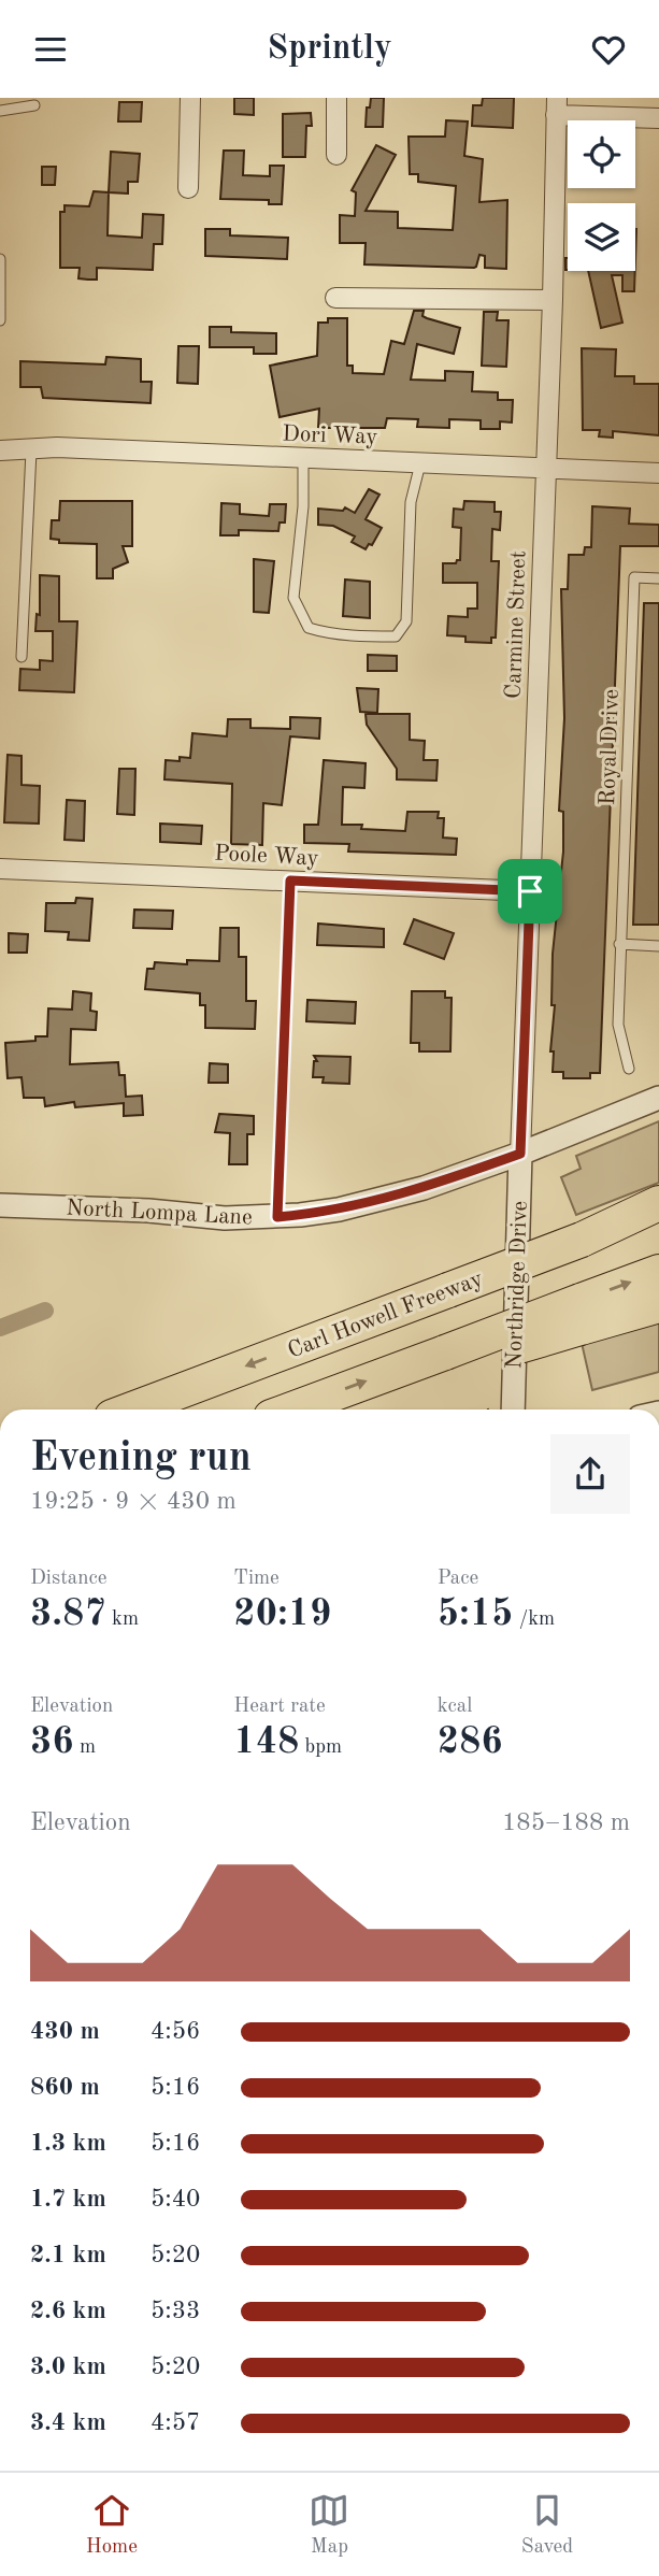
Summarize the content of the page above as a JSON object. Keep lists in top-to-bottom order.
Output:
{
  "streets": {
    "highway": ["Carl Howell Freeway"],
    "street": [
      "Dori Way",
      "Carmine Street",
      "Poole Way",
      "North Lompa Lane",
      "Northridge Drive"
    ],
    "lane": ["Royal Drive"]
  },
  "crossings": [
    ["Dori Way", "Carmine Street"],
    ["Carmine Street", "Poole Way"],
    ["Carmine Street", "North Lompa Lane"],
    ["Carmine Street", "Northridge Drive"],
    ["North Lompa Lane", "Northridge Drive"]
  ],
  "page": {
    "header": "Sprintly",
    "heading": ["Evening run", "19:25 · 9 × 430 m"],
    "stats": [
      ["Distance", "3.87 km"],
      ["Time", "20:19"],
      ["Pace", "5:15 /km"],
      ["Elevation", "36 m"],
      ["Heart rate", "148 bpm"],
      ["kcal", "286"]
    ],
    "chart": ["Elevation", "185–188 m"],
    "list": [
      {
        "name": "430 m",
        "note": "4:56"
      },
      {
        "name": "860 m",
        "note": "5:16"
      },
      {
        "name": "1.3 km",
        "note": "5:16"
      },
      {
        "name": "1.7 km",
        "note": "5:40"
      },
      {
        "name": "2.1 km",
        "note": "5:20"
      },
      {
        "name": "2.6 km",
        "note": "5:33"
      },
      {
        "name": "3.0 km",
        "note": "5:20"
      },
      {
        "name": "3.4 km",
        "note": "4:57"
      }
    ],
    "tabs": ["Home", "Map", "Saved"]
  }
}
